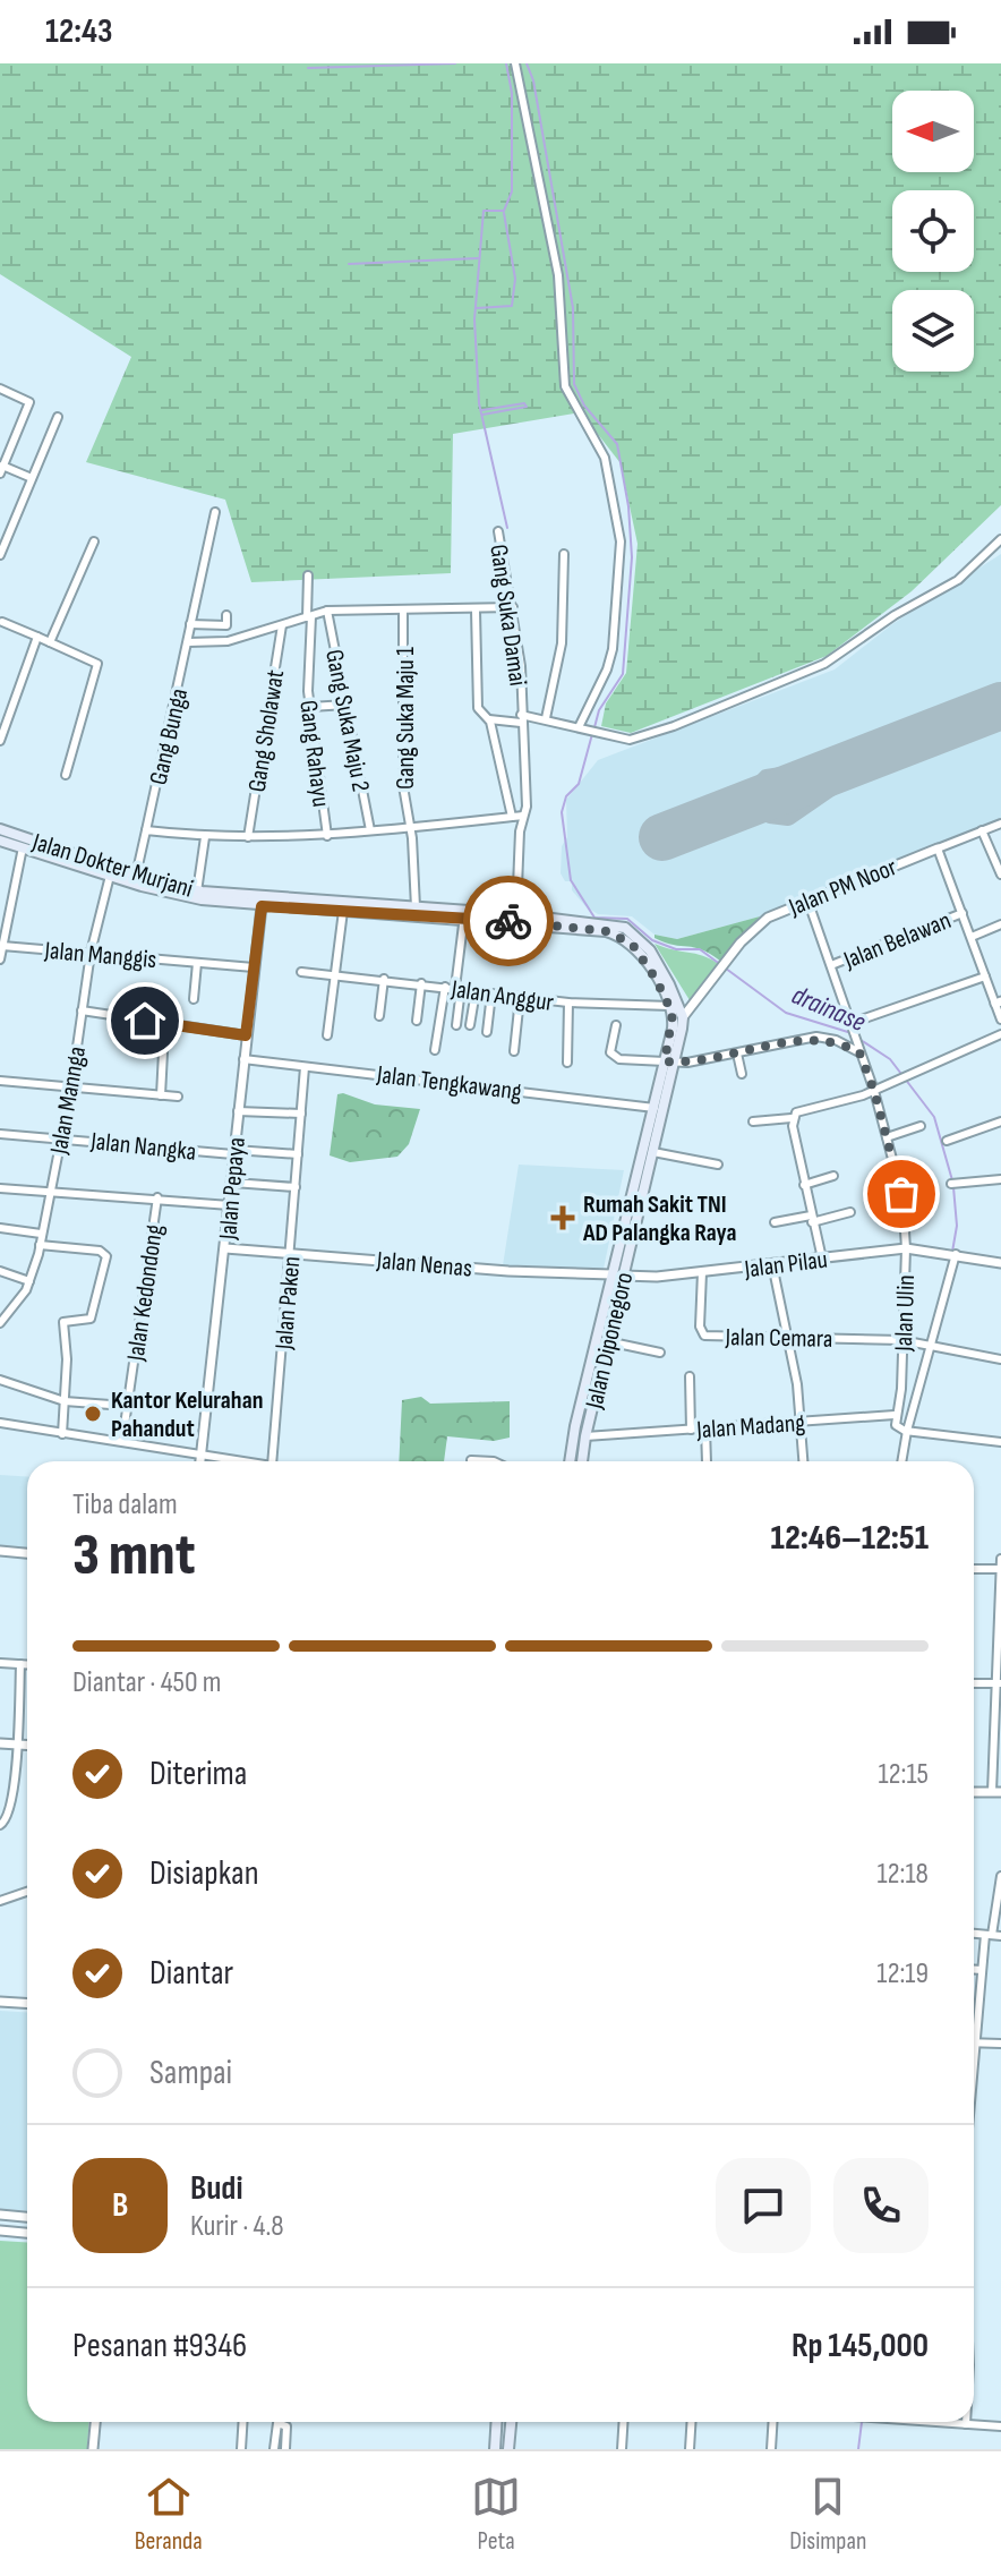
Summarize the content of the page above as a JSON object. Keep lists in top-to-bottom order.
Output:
{
  "streets": {
    "main road": ["Jalan Dokter Murjani", "Jalan Nenas", "Jalan Diponegoro"],
    "street": [
      "Gang Suka Damai",
      "Gang Suka Maju 1",
      "Gang Suka Maju 2",
      "Gang Sholawat",
      "Gang Bunga",
      "Gang Rahayu",
      "Jalan PM Noor",
      "Jalan Belawan",
      "Jalan Manggis",
      "Jalan Anggur",
      "Jalan Tengkawang",
      "Jalan Mannga",
      "Jalan Nangka",
      "Jalan Pepaya",
      "Jalan Pilau",
      "Jalan Kedondong",
      "Jalan Paken",
      "Jalan Ulin",
      "Jalan Cemara",
      "Jalan Madang"
    ]
  },
  "crossings": [
    ["Gang Suka Damai", "Jalan Dokter Murjani"],
    ["Gang Suka Maju 1", "Jalan Dokter Murjani"],
    ["Gang Bunga", "Jalan Dokter Murjani"],
    ["Jalan Dokter Murjani", "Jalan Anggur"],
    ["Jalan Dokter Murjani", "Jalan Mannga"],
    ["Jalan Dokter Murjani", "Jalan Pepaya"],
    ["Jalan Dokter Murjani", "Jalan Diponegoro"],
    ["Jalan PM Noor", "Jalan Ulin"],
    ["Jalan PM Noor", "Jalan Diponegoro"],
    ["Jalan Belawan", "Jalan Ulin"],
    ["Jalan Manggis", "Jalan Mannga"],
    ["Jalan Manggis", "Jalan Pepaya"],
    ["Jalan Anggur", "Jalan Diponegoro"],
    ["Jalan Tengkawang", "Jalan Pepaya"],
    ["Jalan Tengkawang", "Jalan Paken"],
    ["Jalan Tengkawang", "Jalan Diponegoro"],
    ["Jalan Mannga", "Jalan Nangka"],
    ["Jalan Nangka", "Jalan Pepaya"],
    ["Jalan Nangka", "Jalan Paken"],
    ["Jalan Pepaya", "Jalan Nenas"],
    ["Jalan Pepaya", "Jalan Paken"],
    ["Jalan Nenas", "Jalan Pilau"],
    ["Jalan Nenas", "Jalan Paken"],
    ["Jalan Nenas", "Jalan Diponegoro"],
    ["Jalan Pilau", "Jalan Ulin"],
    ["Jalan Pilau", "Jalan Cemara"],
    ["Jalan Pilau", "Jalan Diponegoro"],
    ["Jalan Kedondong", "Jalan Paken"],
    ["Jalan Ulin", "Jalan Cemara"],
    ["Jalan Ulin", "Jalan Madang"],
    ["Jalan Diponegoro", "Jalan Madang"]
  ],
  "water": ["drainase"],
  "places": {
    "health": ["Rumah Sakit TNI AD Palangka Raya"],
    "other": ["Kantor Kelurahan Pahandut"]
  },
  "north": "left",
  "page": {
    "status": "12:43",
    "heading": ["3 mnt", "Tiba dalam", "12:46–12:51"],
    "panel": [
      "Budi",
      "Kurir · 4.8",
      "Pesanan #9346",
      "Rp 145,000"
    ],
    "bar": "Diantar · 450 m",
    "list": [
      ["Diterima", "12:15"],
      ["Disiapkan", "12:18"],
      ["Diantar", "12:19"],
      "Sampai"
    ],
    "round": "B",
    "tabs": ["Beranda", "Peta", "Disimpan"]
  }
}
